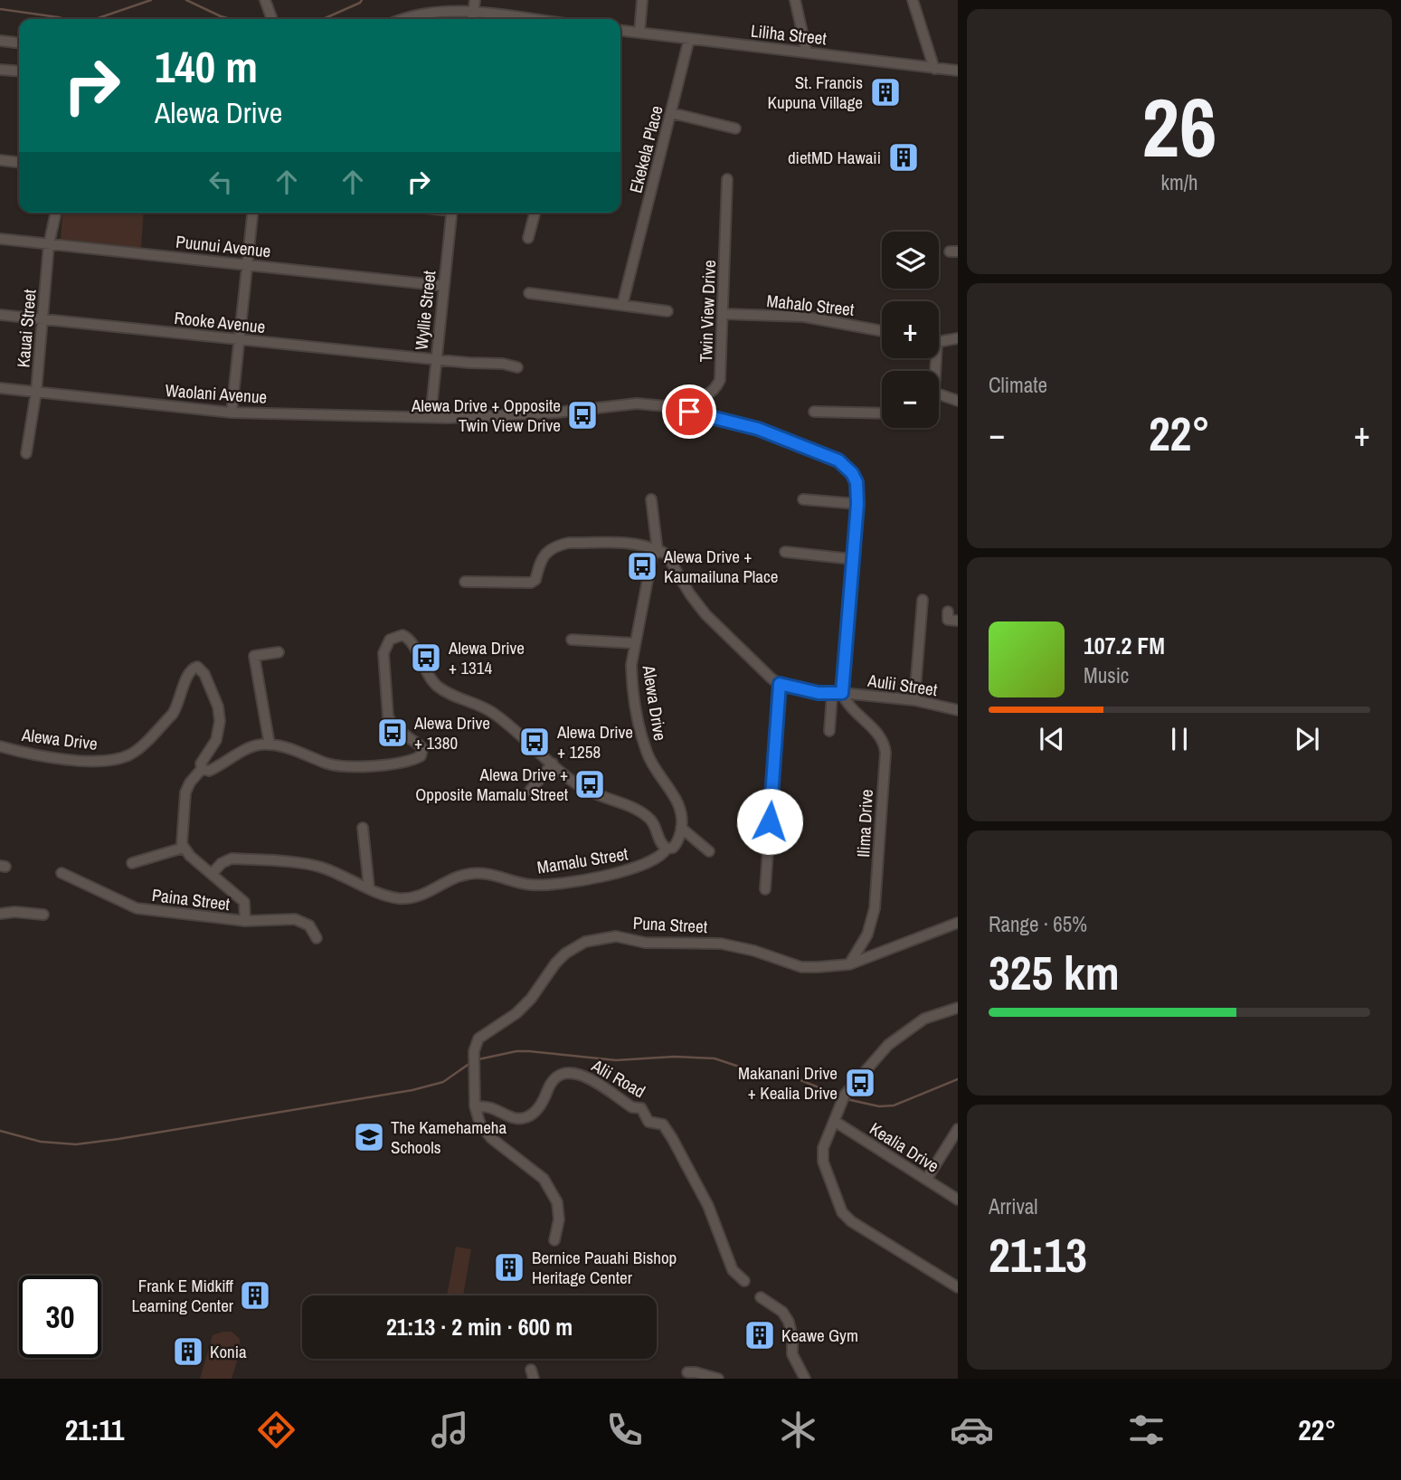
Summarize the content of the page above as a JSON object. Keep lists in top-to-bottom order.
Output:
{
  "streets": {
    "street": [
      "Liliha Street",
      "Ekekela Place",
      "Puunui Avenue",
      "Mahalo Street",
      "Wyllie Street",
      "Twin View Drive",
      "Rooke Avenue",
      "Kauai Street",
      "Waolani Avenue",
      "Aulii Street",
      "Alewa Drive",
      "Ilima Drive",
      "Mamalu Street",
      "Paina Street",
      "Puna Street",
      "Alii Road",
      "Kealia Drive"
    ]
  },
  "crossings": [
    ["Liliha Street", "Ekekela Place"],
    ["Puunui Avenue", "Wyllie Street"],
    ["Puunui Avenue", "Kauai Street"],
    ["Mahalo Street", "Twin View Drive"],
    ["Wyllie Street", "Rooke Avenue"],
    ["Wyllie Street", "Waolani Avenue"],
    ["Rooke Avenue", "Kauai Street"],
    ["Kauai Street", "Waolani Avenue"],
    ["Aulii Street", "Ilima Drive"],
    ["Ilima Drive", "Puna Street"],
    ["Puna Street", "Alii Road"]
  ],
  "places": {
    "building": [
      "St. Francis Kupuna Village",
      "dietMD Hawaii",
      "Bernice Pauahi Bishop Heritage Center",
      "Frank E Midkiff Learning Center",
      "Keawe Gym",
      "Konia"
    ],
    "bus stop": [
      "Alewa Drive + Opposite Twin View Drive",
      "Alewa Drive + Kaumailuna Place",
      "Alewa Drive + 1314",
      "Alewa Drive + 1380",
      "Alewa Drive + 1258",
      "Alewa Drive + Opposite Mamalu Street",
      "Makanani Drive + Kealia Drive"
    ],
    "school or university": ["The Kamehameha Schools"]
  },
  "page": {
    "tile": [
      ["26", "km/h"],
      "Climate",
      ["Range · 65%", "325 km"],
      ["Arrival", "21:13"]
    ],
    "turn": ["140 m", "Alewa Drive"],
    "map_buttons": ["+", "−"],
    "heat": ["−", "22°", "+"],
    "song": ["107.2 FM", "Music"],
    "limit": "30",
    "trip": "21:13 · 2 min · 600 m",
    "tabs": ["21:11", "22°"]
  }
}
